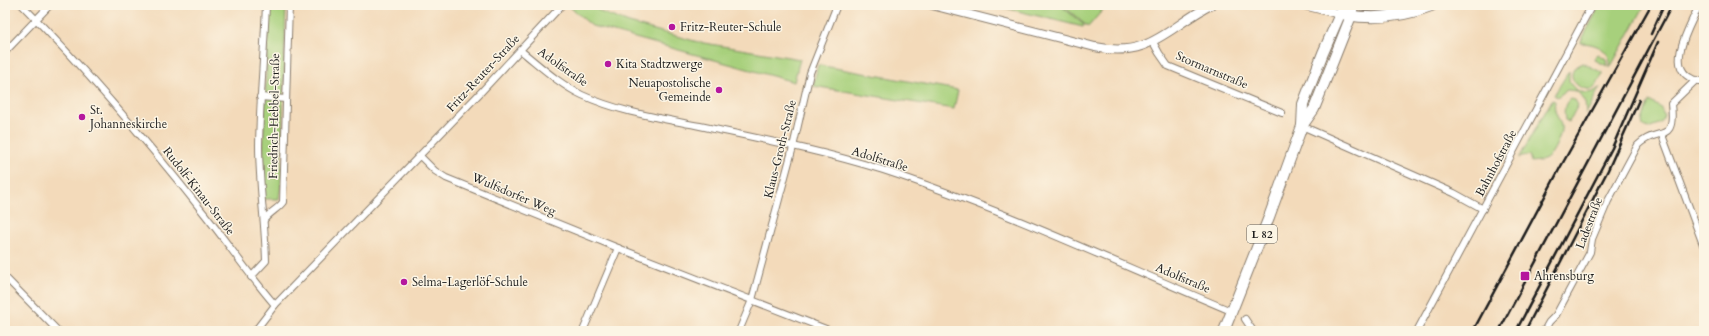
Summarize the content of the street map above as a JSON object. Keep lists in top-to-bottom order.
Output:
{
  "streets": {
    "main road": ["L 82"],
    "street": [
      "Adolfstraße",
      "Stormarnstraße",
      "Fritz-Reuter-Straße",
      "Friedrich-Hebbel-Straße",
      "Klaus-Groth-Straße",
      "Bahnhofstraße",
      "Rudolf-Kinau-Straße",
      "Wulfsdorfer Weg",
      "Ladestraße"
    ]
  },
  "crossings": [
    ["Adolfstraße", "Fritz-Reuter-Straße"],
    ["Adolfstraße", "Klaus-Groth-Straße"],
    ["Adolfstraße", "L 82"],
    ["Fritz-Reuter-Straße", "Wulfsdorfer Weg"],
    ["Friedrich-Hebbel-Straße", "Rudolf-Kinau-Straße"],
    ["Klaus-Groth-Straße", "Wulfsdorfer Weg"]
  ],
  "places": {
    "other": [
      "Fritz-Reuter-Schule",
      "Kita Stadtzwerge",
      "Neuapostolische Gemeinde",
      "St. Johanneskirche",
      "Selma-Lagerlöf-Schule"
    ],
    "transit": ["Ahrensburg"]
  }
}
